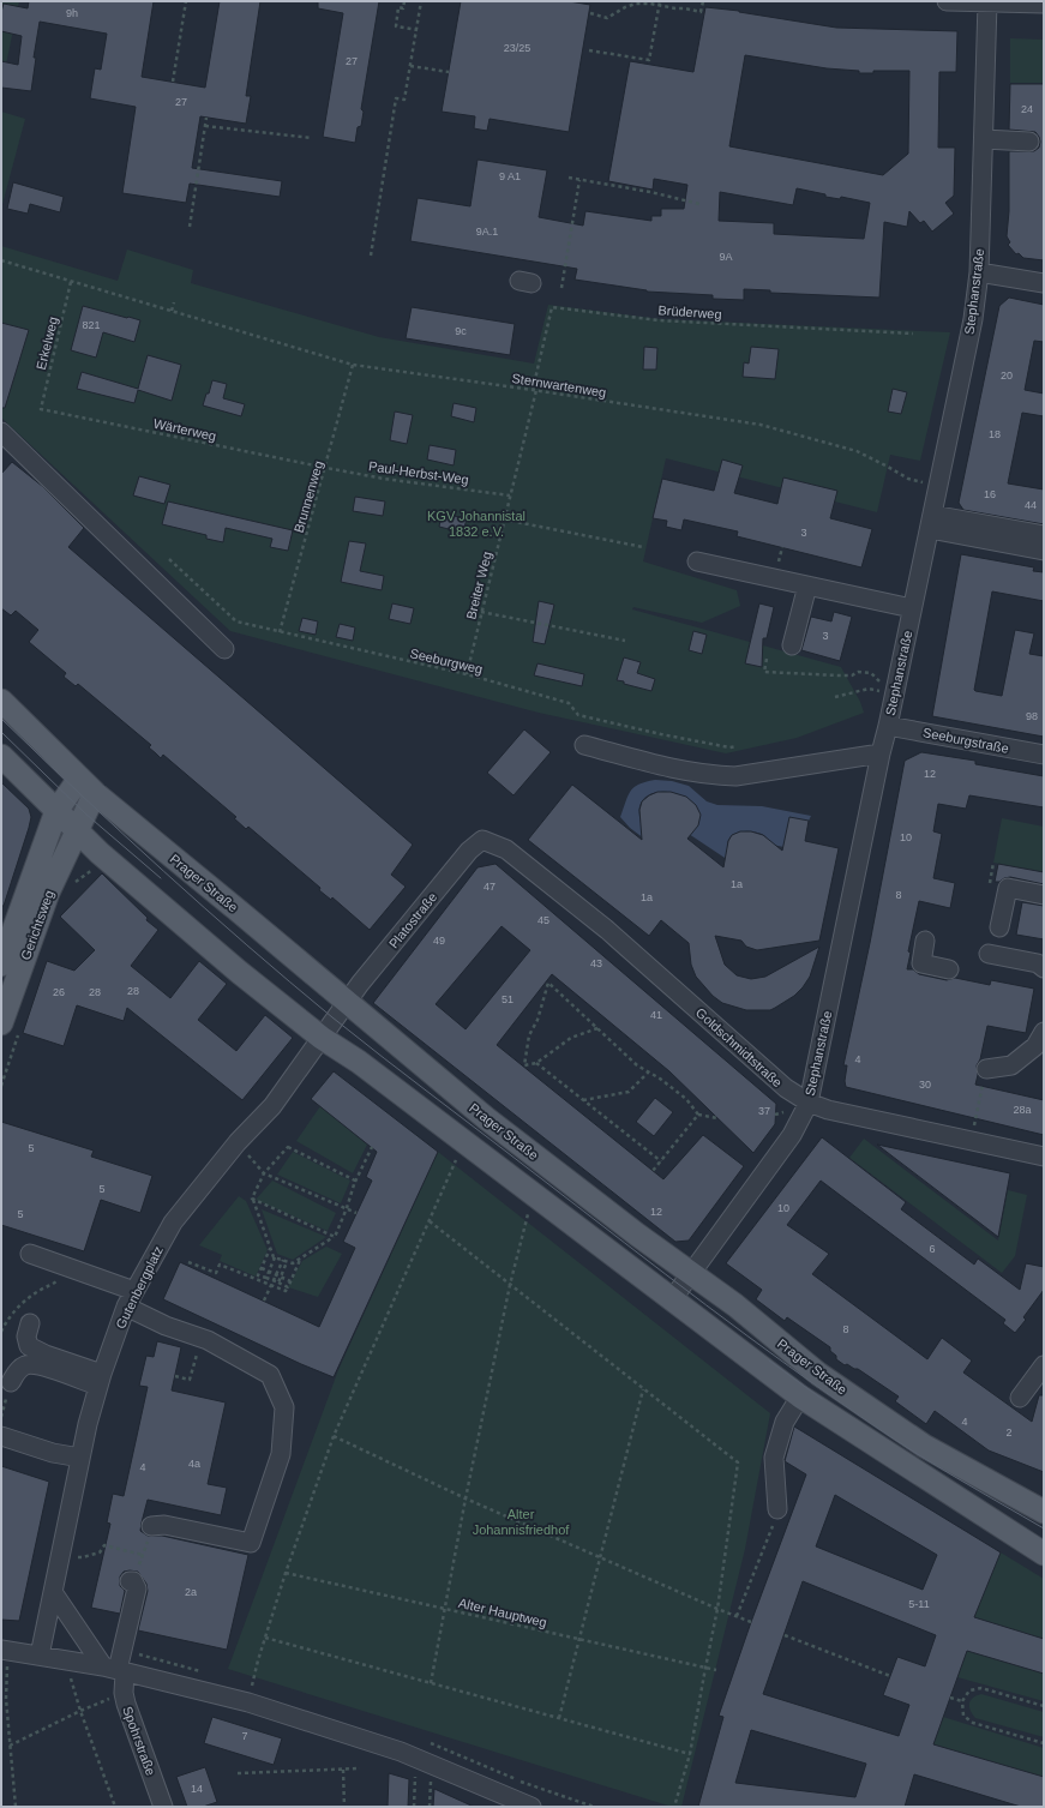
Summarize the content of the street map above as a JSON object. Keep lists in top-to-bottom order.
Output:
{
  "streets": {
    "main road": ["Prager Straße", "Gerichtsweg"],
    "street": [
      "Stephanstraße",
      "Seeburgstraße",
      "Platostraße",
      "Goldschmidtstraße",
      "Gutenbergplatz",
      "Spohrstraße"
    ],
    "path": [
      "Brüderweg",
      "Erkelweg",
      "Sternwartenweg",
      "Wärterweg",
      "Paul-Herbst-Weg",
      "Brunnenweg",
      "Breiter Weg",
      "Seeburgweg",
      "Alter Hauptweg"
    ]
  },
  "crossings": [
    ["Stephanstraße", "Sternwartenweg"],
    ["Stephanstraße", "Seeburgstraße"],
    ["Stephanstraße", "Prager Straße"],
    ["Stephanstraße", "Goldschmidtstraße"],
    ["Brüderweg", "Sternwartenweg"],
    ["Brüderweg", "Breiter Weg"],
    ["Erkelweg", "Sternwartenweg"],
    ["Erkelweg", "Wärterweg"],
    ["Sternwartenweg", "Brunnenweg"],
    ["Sternwartenweg", "Breiter Weg"],
    ["Wärterweg", "Paul-Herbst-Weg"],
    ["Wärterweg", "Brunnenweg"],
    ["Paul-Herbst-Weg", "Brunnenweg"],
    ["Paul-Herbst-Weg", "Breiter Weg"],
    ["Brunnenweg", "Seeburgweg"],
    ["Breiter Weg", "Seeburgweg"],
    ["Prager Straße", "Platostraße"],
    ["Prager Straße", "Gerichtsweg"],
    ["Prager Straße", "Gutenbergplatz"],
    ["Platostraße", "Goldschmidtstraße"],
    ["Platostraße", "Gutenbergplatz"]
  ],
  "parks": ["KGV Johannistal 1832 e.V.", "Alter Johannisfriedhof"],
  "house_numbers": [
    "9h",
    "23/25",
    "27",
    "27",
    "24",
    "9 A1",
    "9A.1",
    "9A",
    "821",
    "9c",
    "20",
    "18",
    "16",
    "44",
    "3",
    "3",
    "98",
    "12",
    "10",
    "1a",
    "47",
    "8",
    "1a",
    "45",
    "49",
    "43",
    "28",
    "26",
    "28",
    "51",
    "41",
    "4",
    "30",
    "28a",
    "37",
    "5",
    "5",
    "10",
    "12",
    "5",
    "6",
    "8",
    "4",
    "2",
    "4a",
    "4",
    "2a",
    "5-11",
    "7",
    "14"
  ]
}
